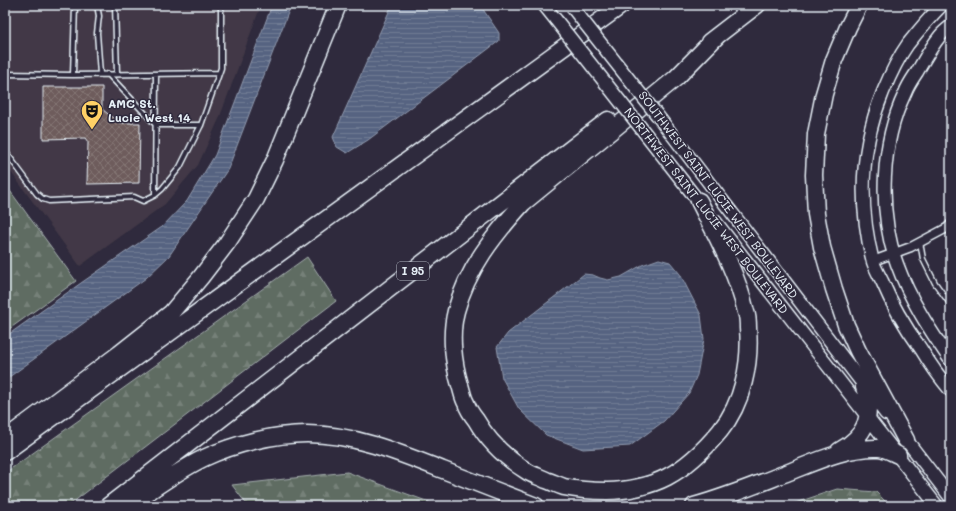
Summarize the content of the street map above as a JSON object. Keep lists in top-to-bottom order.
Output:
{
  "streets": {
    "highway": ["I 95"],
    "street": ["SOUTHWEST SAINT LUCIE WEST BOULEVARD", "NORTHWEST SAINT LUCIE WEST BOULEVARD"]
  },
  "places": {
    "theatre": ["AMC St. Lucie West 14"]
  }
}
